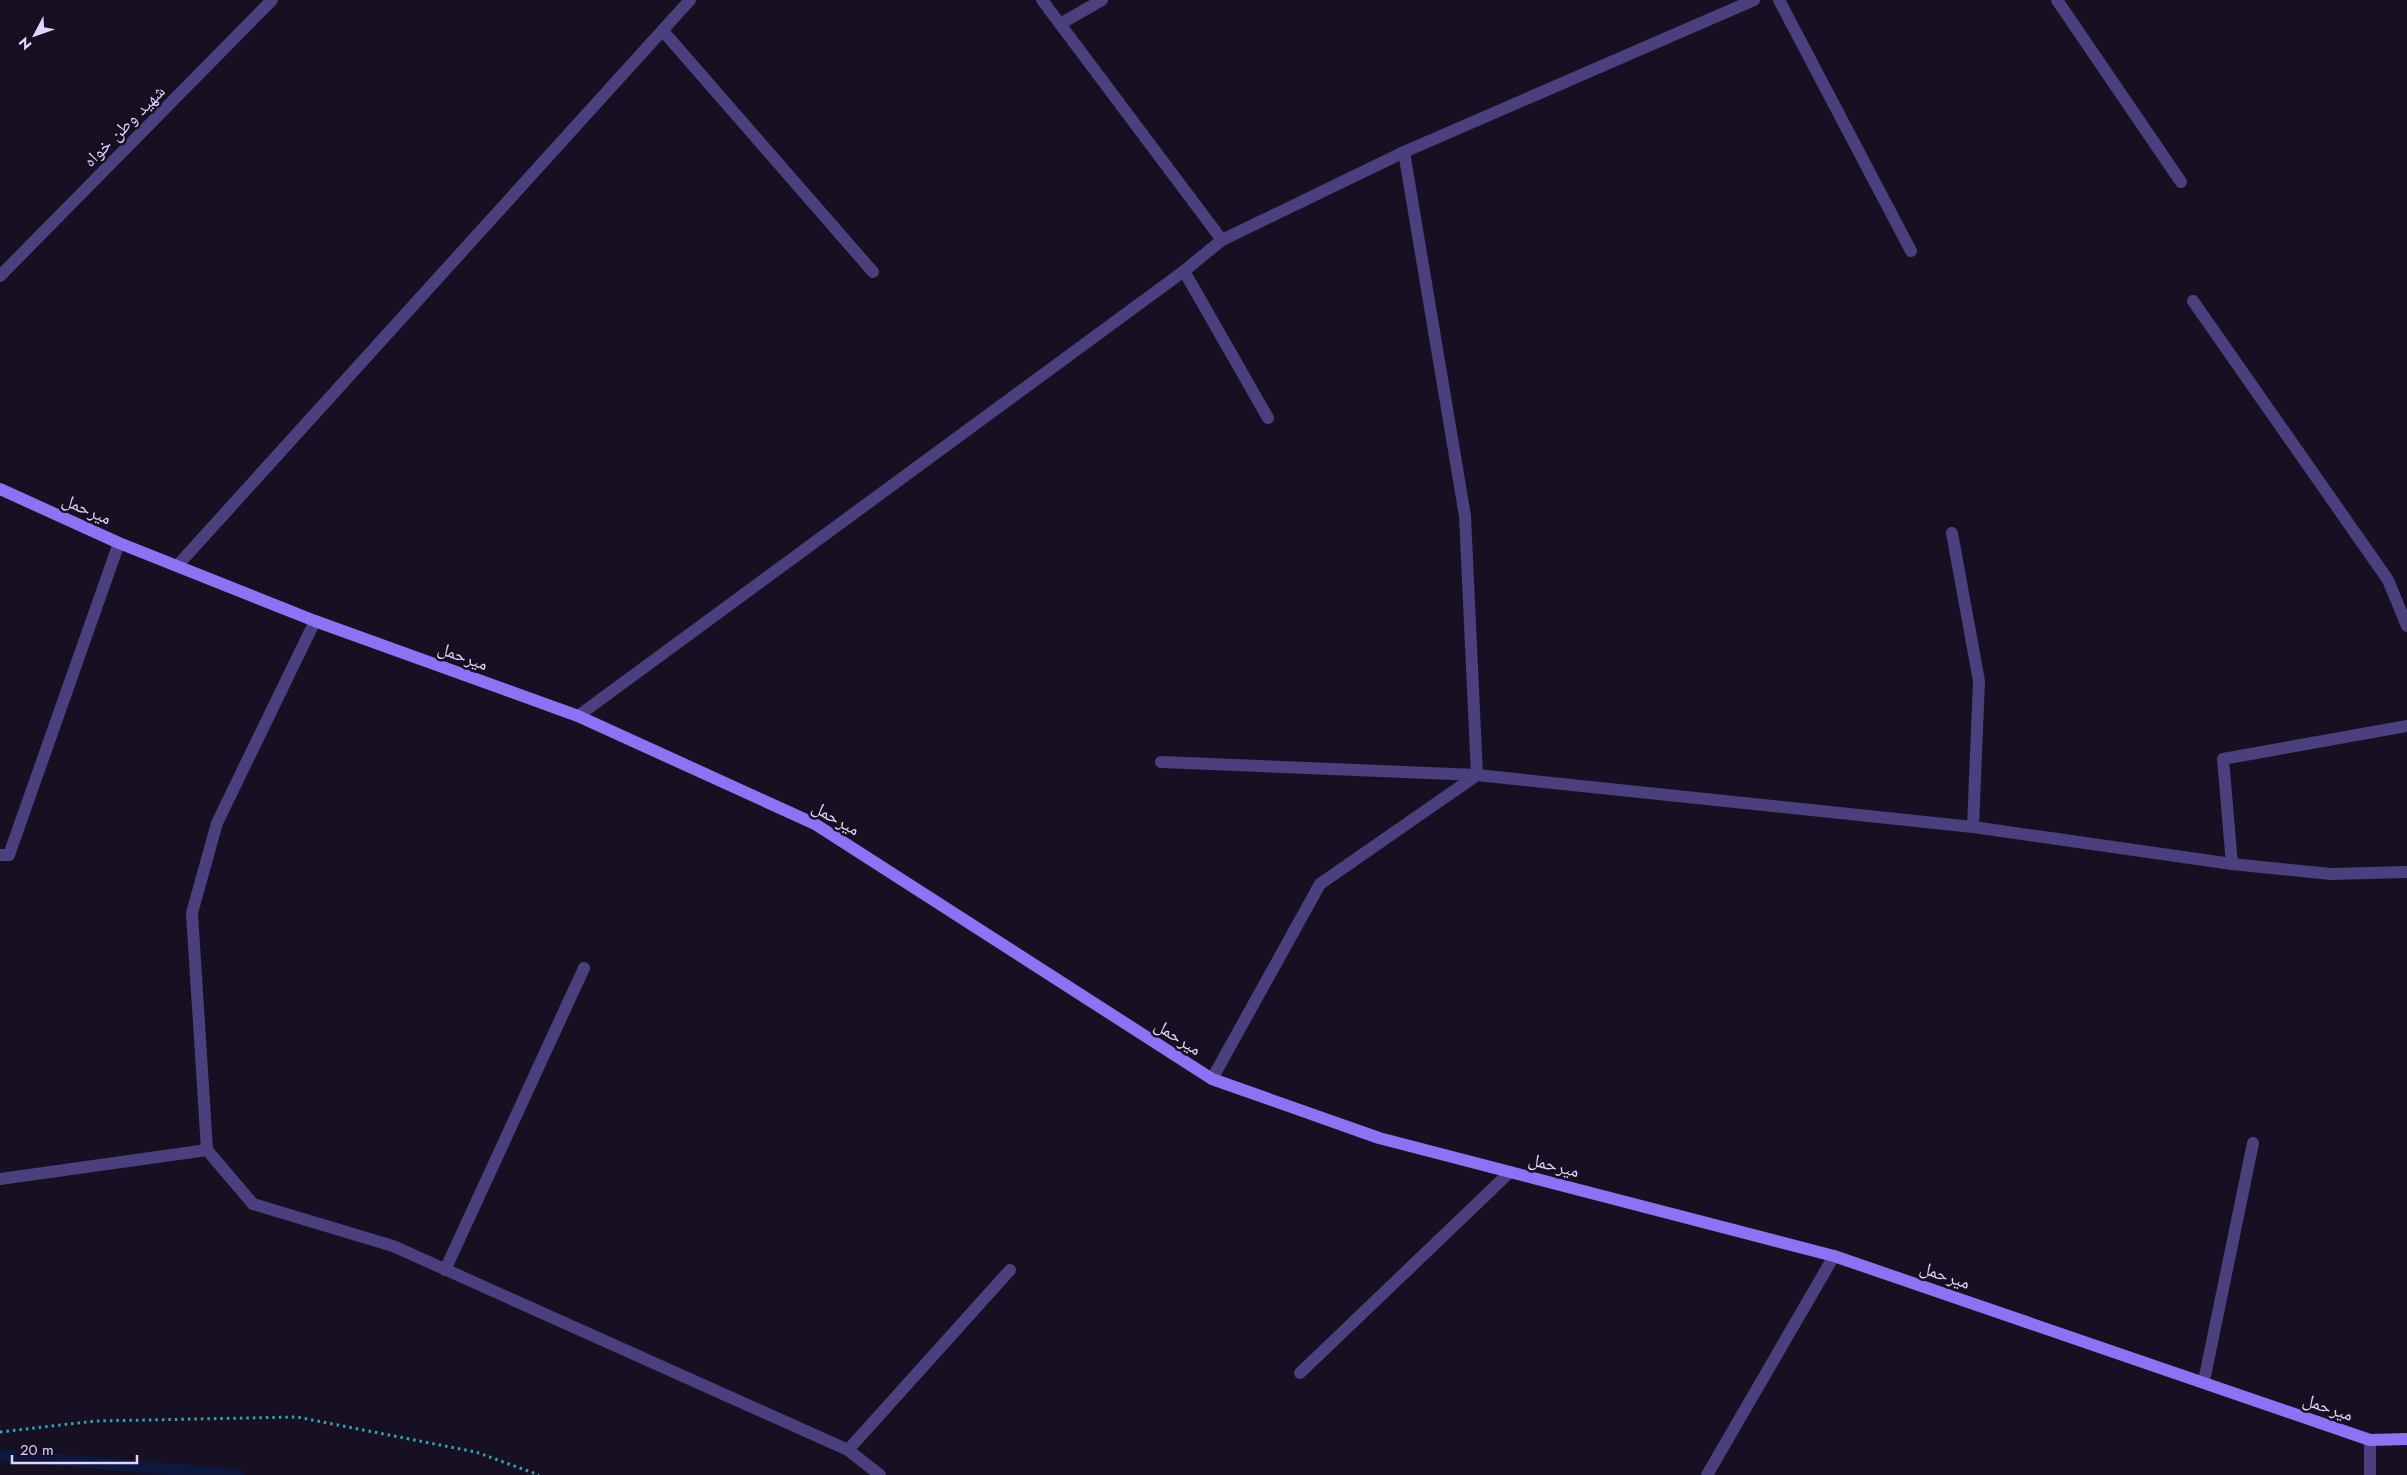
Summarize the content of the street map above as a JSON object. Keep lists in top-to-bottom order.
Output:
{
  "streets": {
    "street": ["شهید وطن خواه", "میرحمل"]
  },
  "scale_bar": "20 m",
  "north": "bottom left"
}
